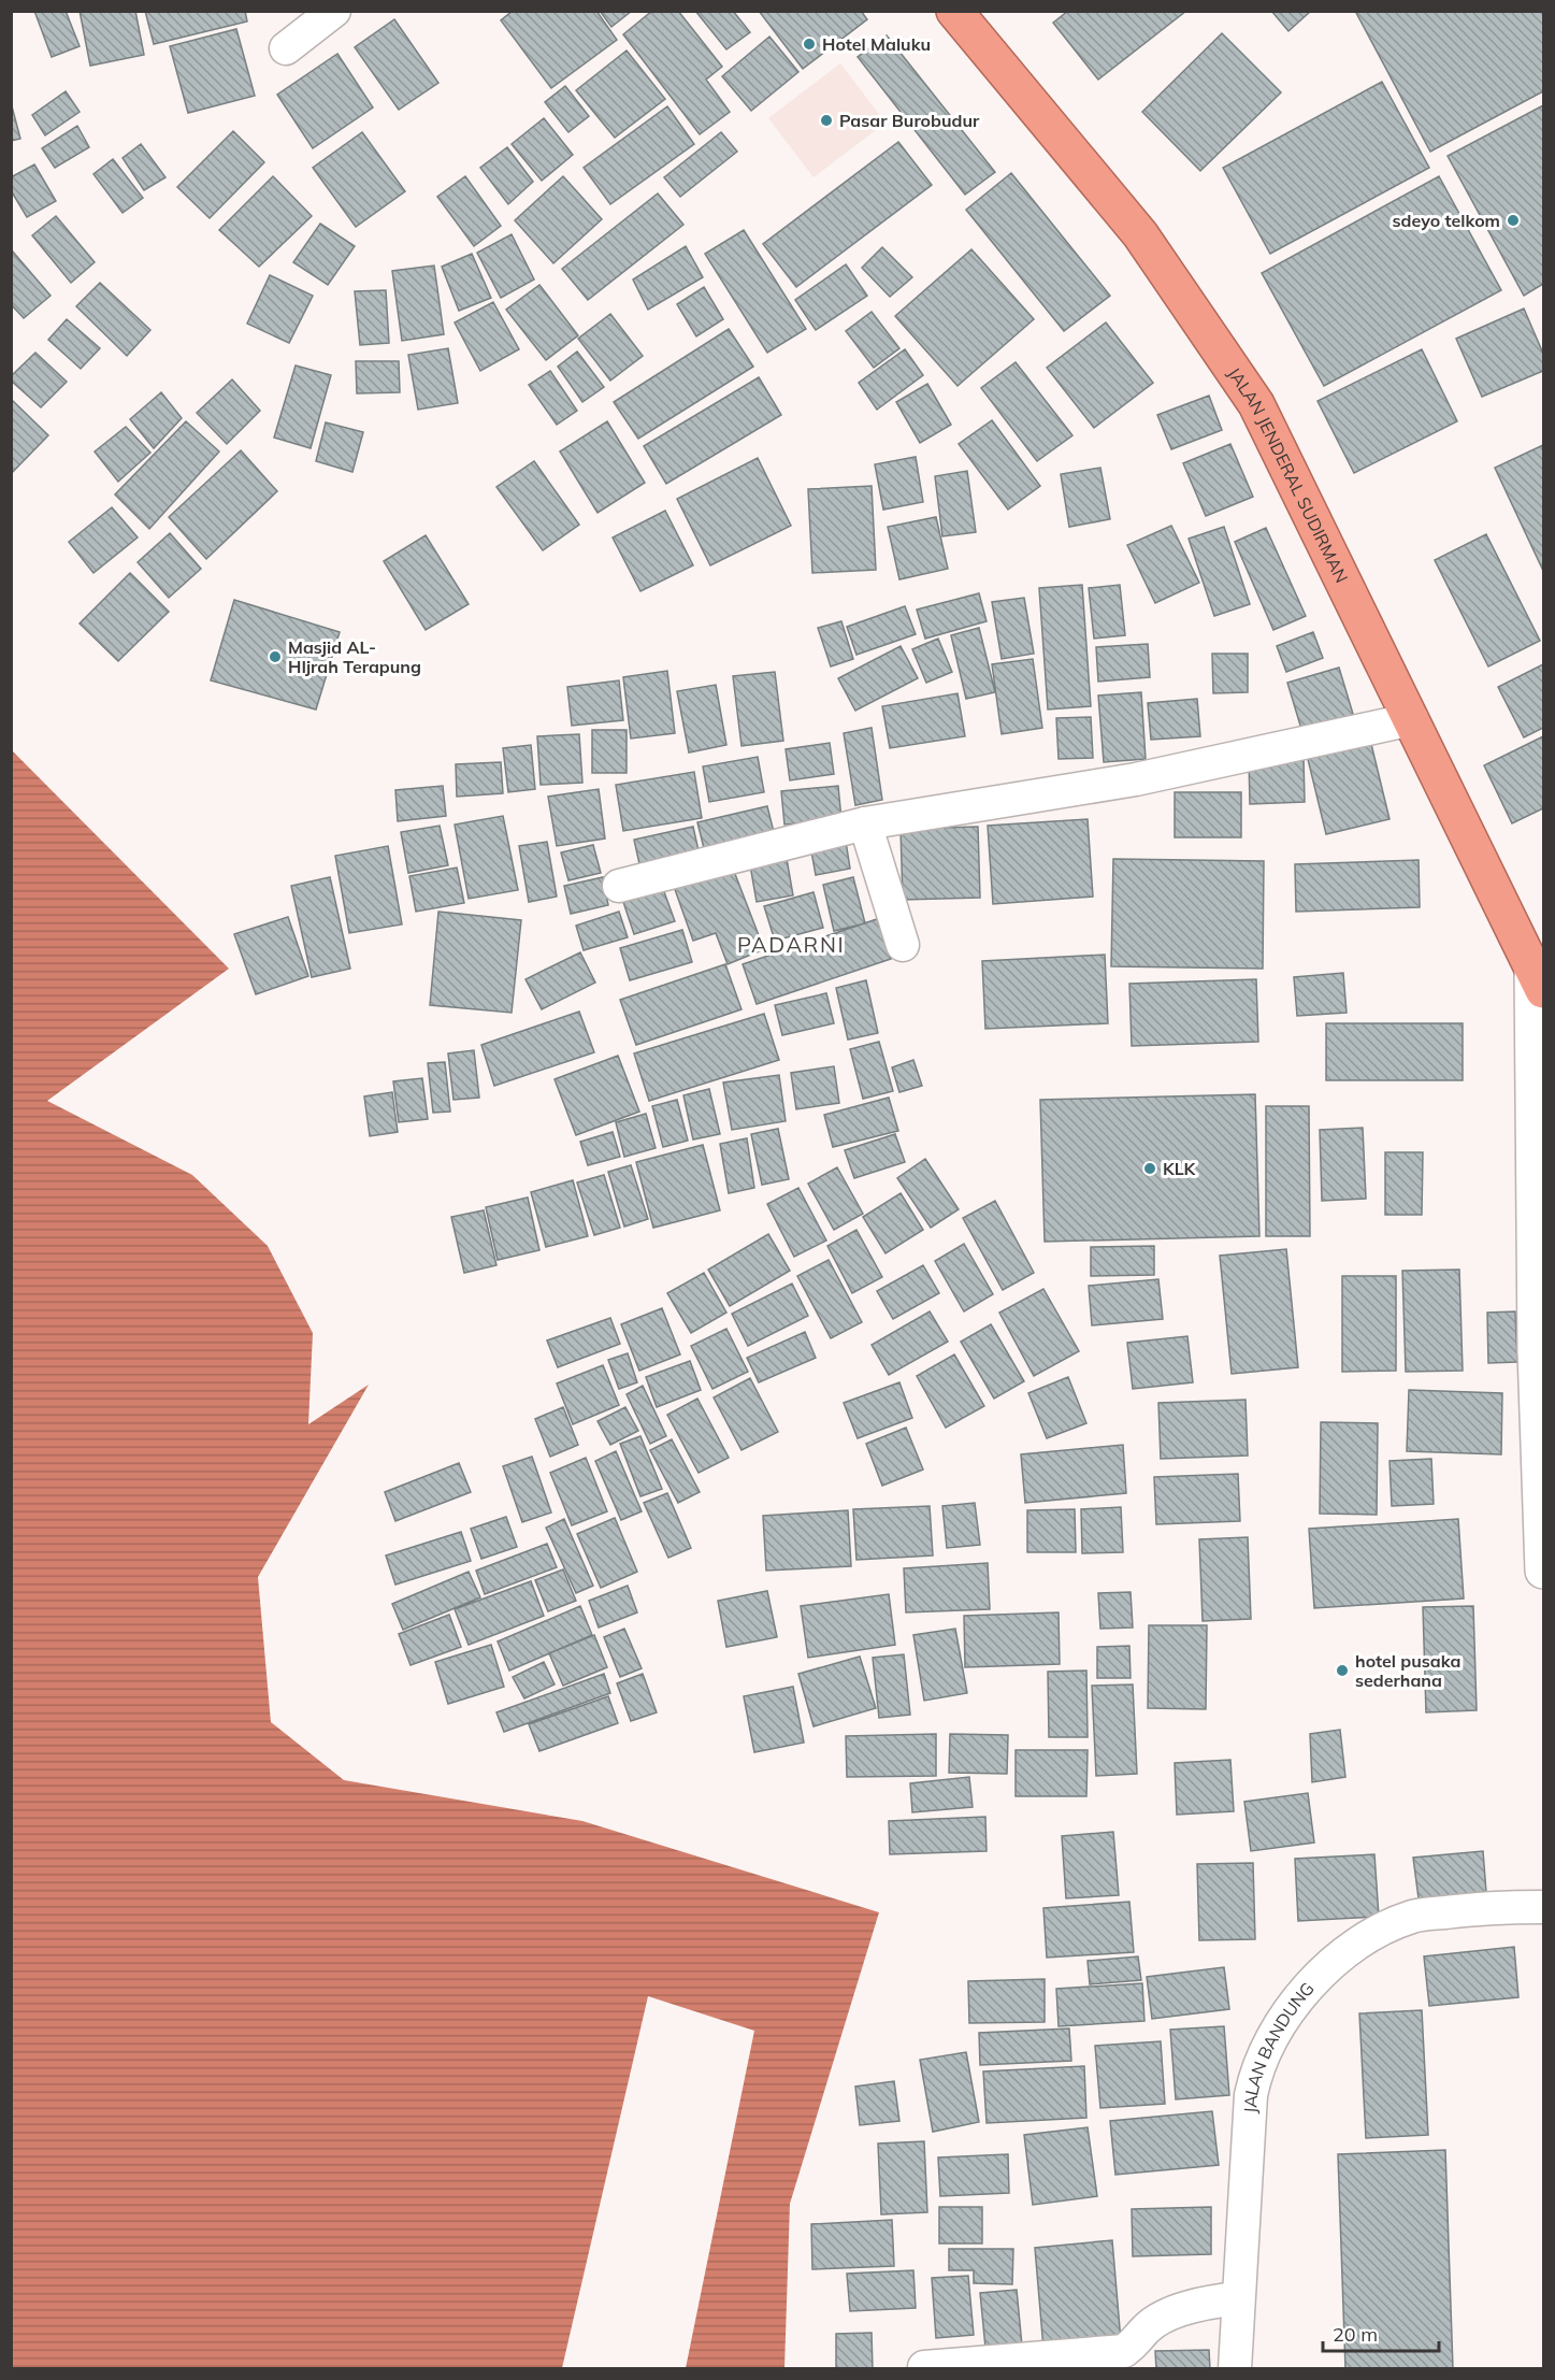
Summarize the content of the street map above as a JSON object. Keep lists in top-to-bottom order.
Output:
{
  "streets": {
    "highway": ["JALAN JENDERAL SUDIRMAN"],
    "street": ["JALAN BANDUNG"]
  },
  "districts": ["PADARNI"],
  "places": [
    "Hotel Maluku",
    "Pasar Burobudur",
    "sdeyo telkom",
    "Masjid AL- HIjrah Terapung",
    "KLK",
    "hotel pusaka sederhana"
  ],
  "scale_bar": "20 m"
}
